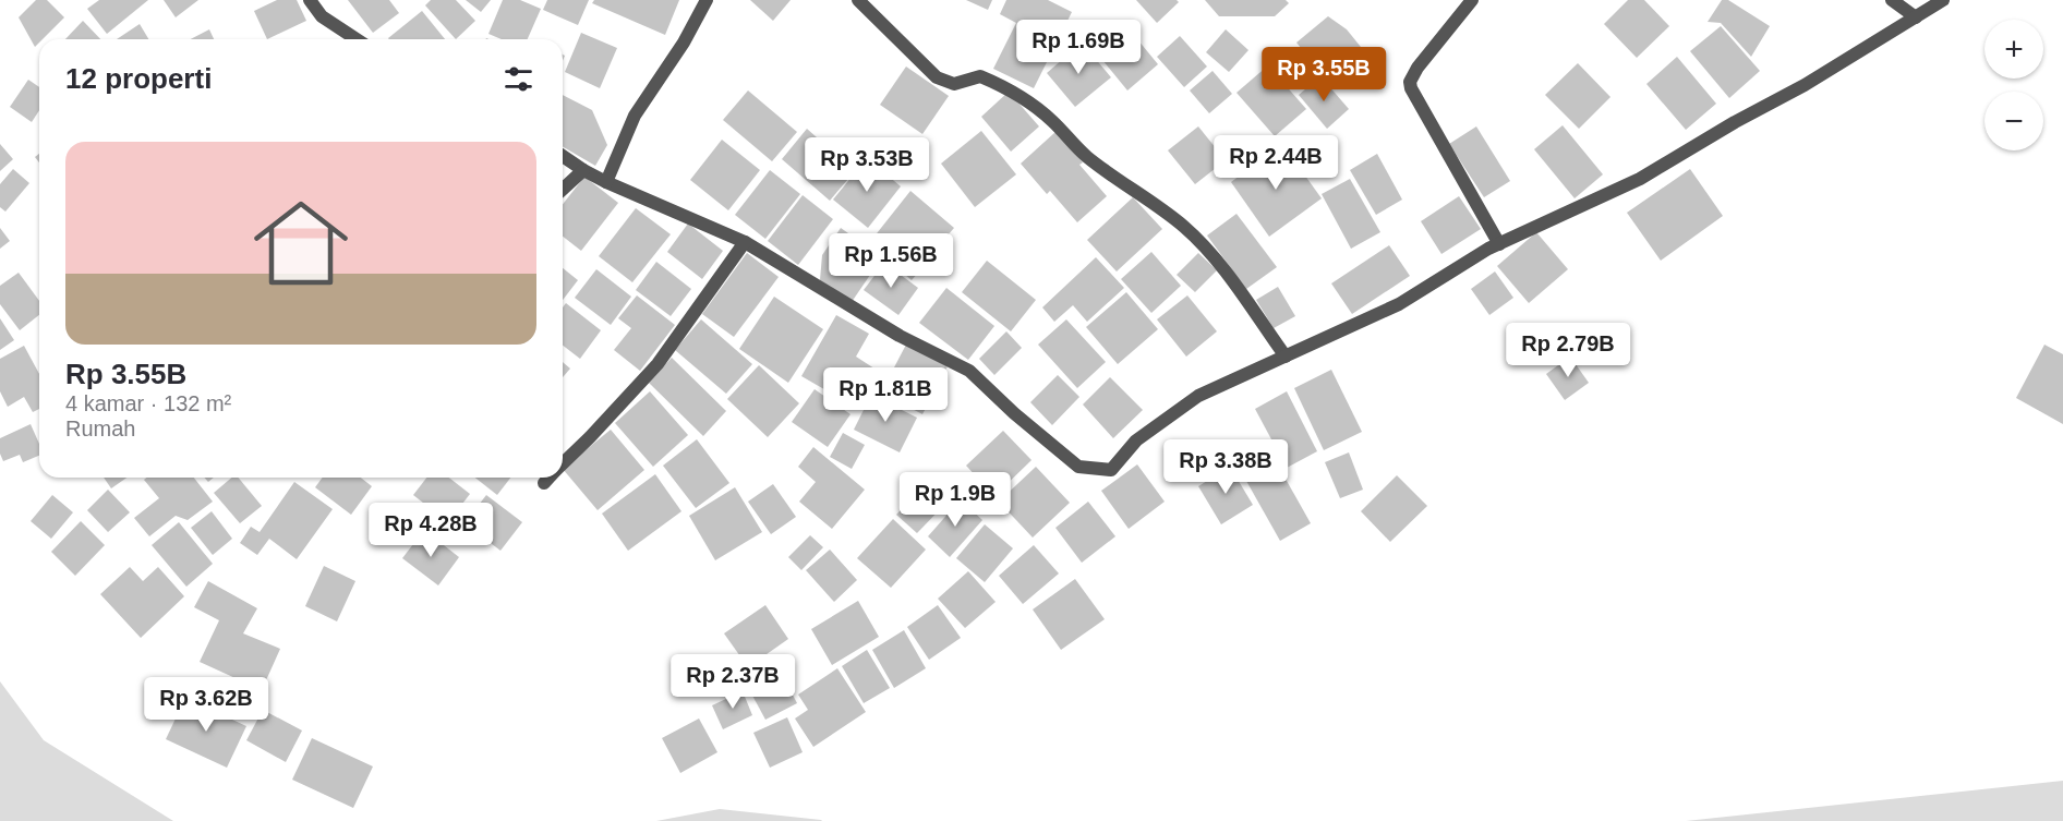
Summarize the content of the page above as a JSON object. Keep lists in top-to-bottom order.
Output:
{
  "page": {
    "map_buttons": ["+", "−"],
    "price": [
      "Rp 1.69B",
      "Rp 3.55B",
      "Rp 2.44B",
      "Rp 3.53B",
      "Rp 1.56B",
      "Rp 2.79B",
      "Rp 1.81B",
      "Rp 3.38B",
      "Rp 1.9B",
      "Rp 4.28B",
      "Rp 2.37B",
      "Rp 3.62B"
    ],
    "heading": "12 properti",
    "list": [
      {
        "name": "Rp 3.55B",
        "note": "4 kamar · 132 m² · Rumah"
      }
    ]
  }
}
